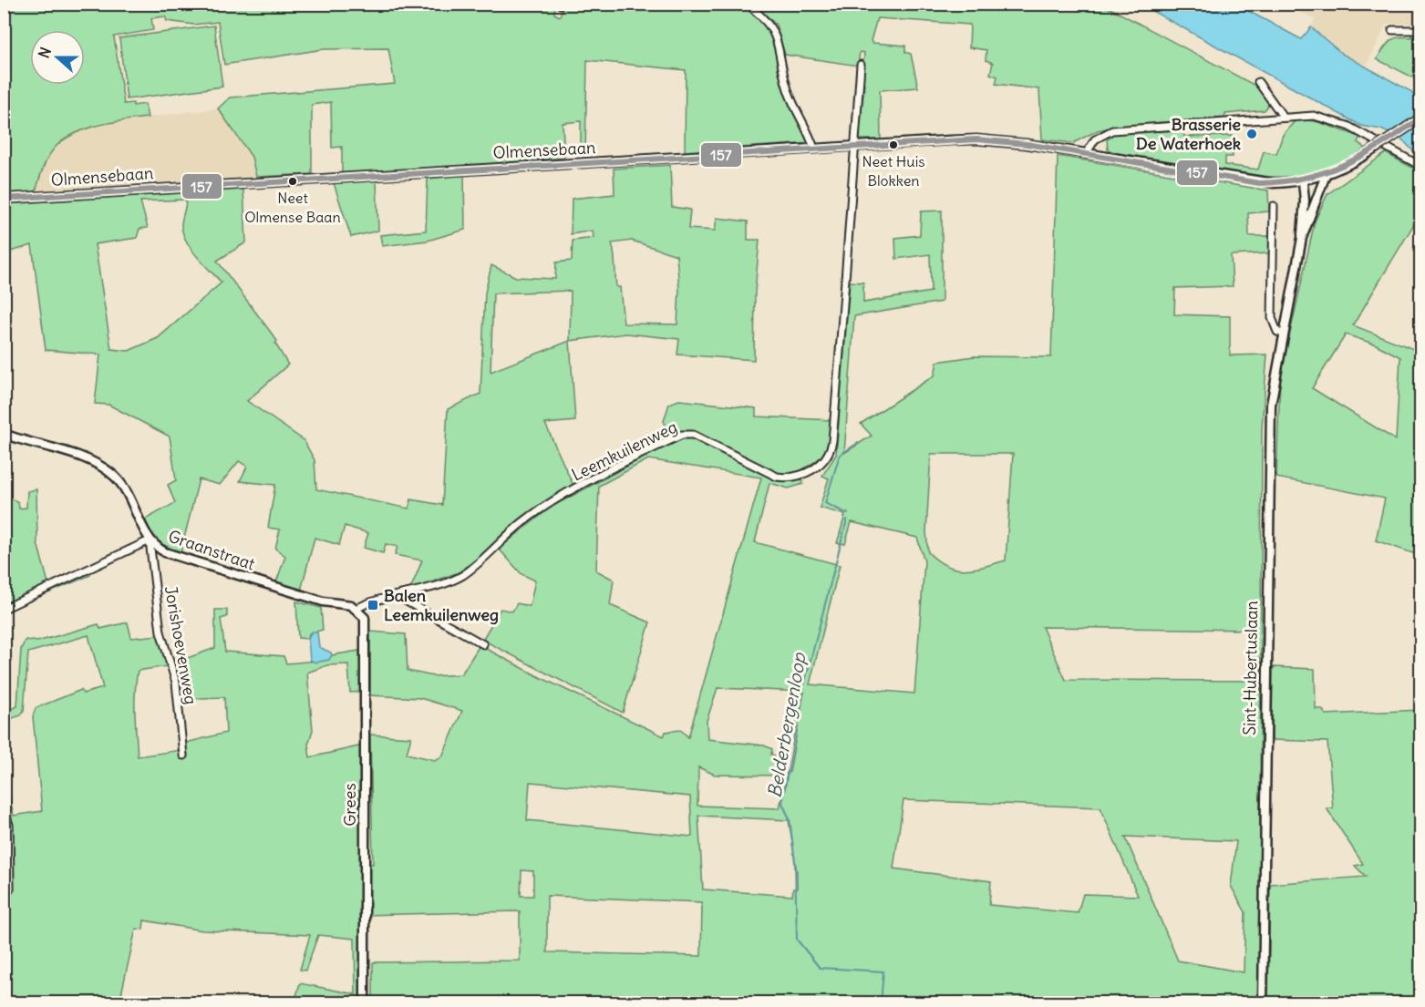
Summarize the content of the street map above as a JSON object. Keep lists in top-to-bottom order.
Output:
{
  "streets": {
    "street": [
      "Olmensebaan",
      "Leemkuilenweg",
      "Graanstraat",
      "Jorishoevenweg",
      "Sint-Hubertuslaan",
      "Grees"
    ]
  },
  "crossings": [
    ["Olmensebaan", "Leemkuilenweg"],
    ["Olmensebaan", "Sint-Hubertuslaan"],
    ["Leemkuilenweg", "Graanstraat"],
    ["Leemkuilenweg", "Grees"],
    ["Graanstraat", "Jorishoevenweg"],
    ["Graanstraat", "Grees"]
  ],
  "water": ["Belderbergenloop"],
  "places": {
    "other": ["Brasserie De Waterhoek", "Neet Huis Blokken", "Neet Olmense Baan"],
    "transit": ["Balen Leemkuilenweg"]
  },
  "lines": ["transit line 157"],
  "north": "left"
}
